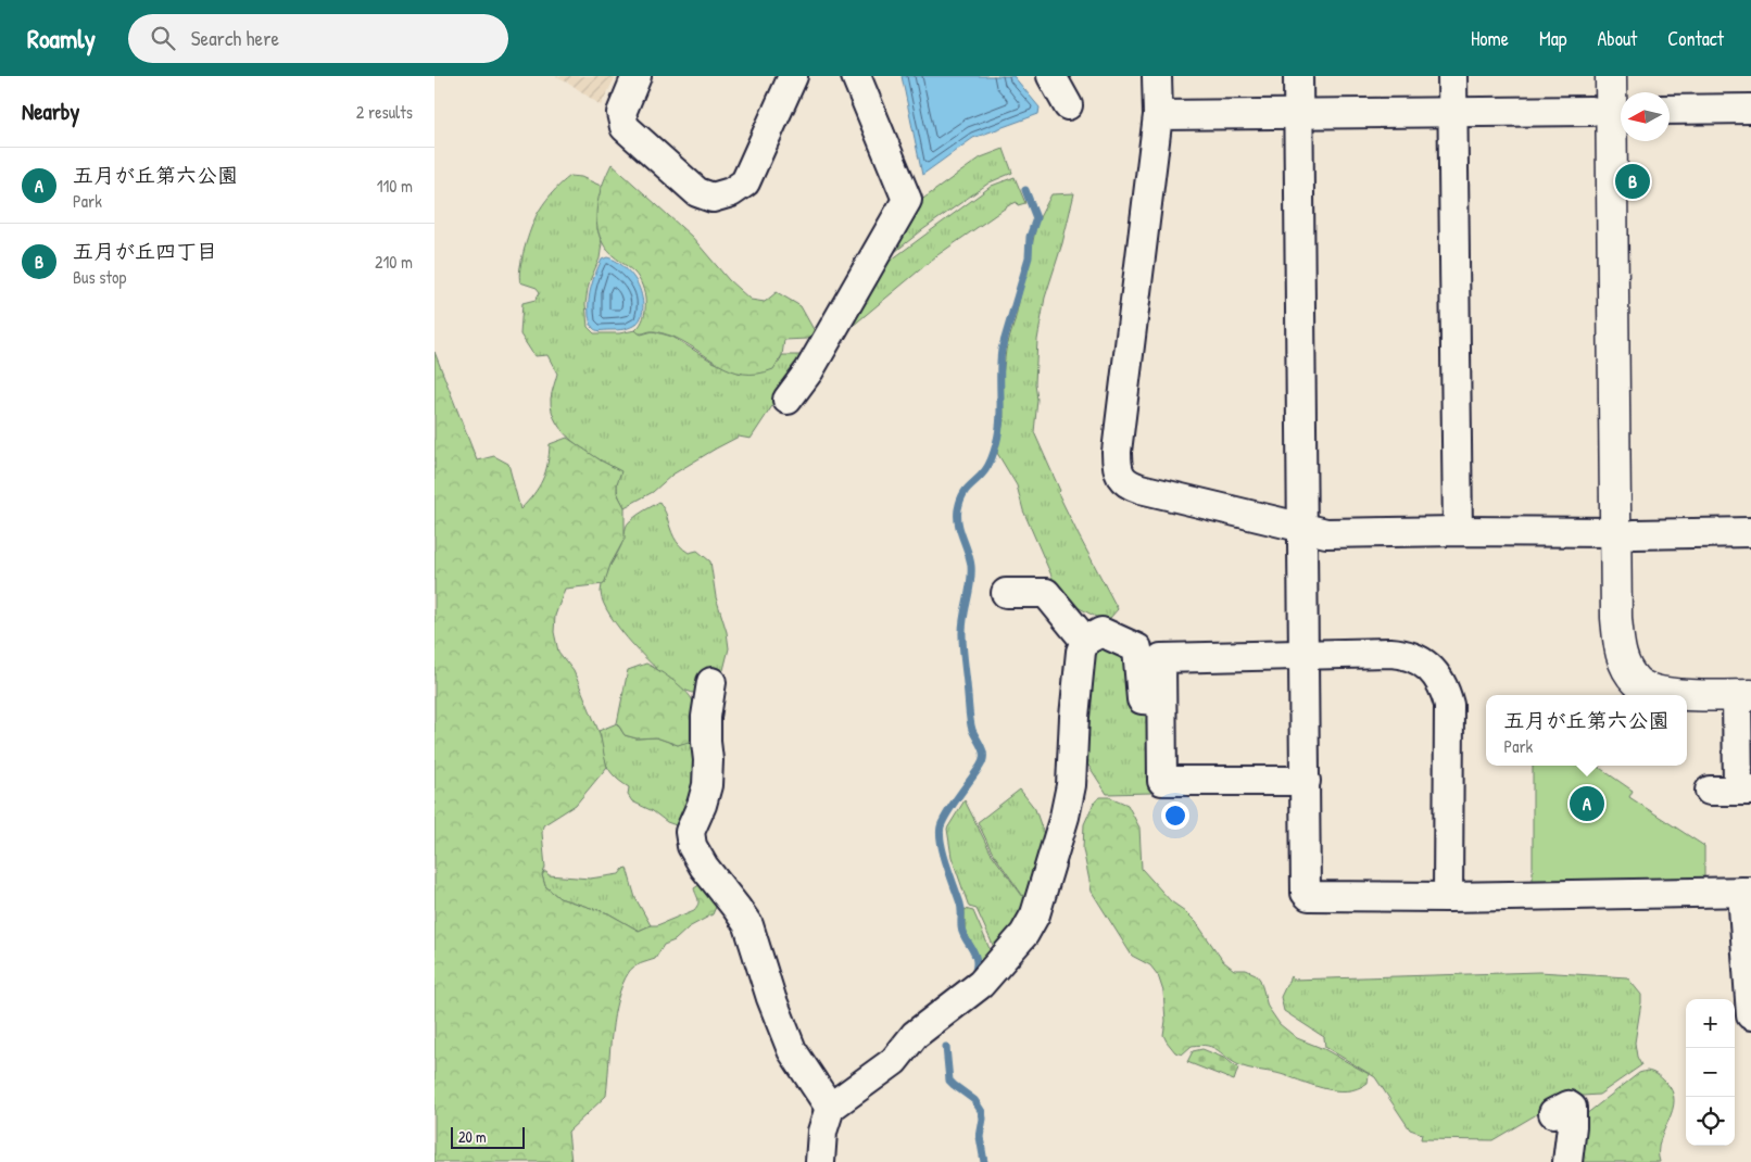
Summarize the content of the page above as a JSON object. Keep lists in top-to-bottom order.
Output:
{
  "scale_bar": "20 m",
  "north": "left",
  "page": {
    "header": "Roamly",
    "search": "Search here",
    "nav": [
      "Home",
      "Map",
      "About",
      "Contact"
    ],
    "heading": ["Nearby", "2 results"],
    "list": [
      {
        "mark": "A",
        "name": "五月が丘第六公園",
        "note": "Park",
        "value": "110 m"
      },
      {
        "mark": "B",
        "name": "五月が丘四丁目",
        "note": "Bus stop",
        "value": "210 m"
      }
    ],
    "pins": ["B", "A"],
    "popup": ["五月が丘第六公園", "Park"],
    "map_buttons": ["+", "−"],
    "scale": "20 m"
  }
}
